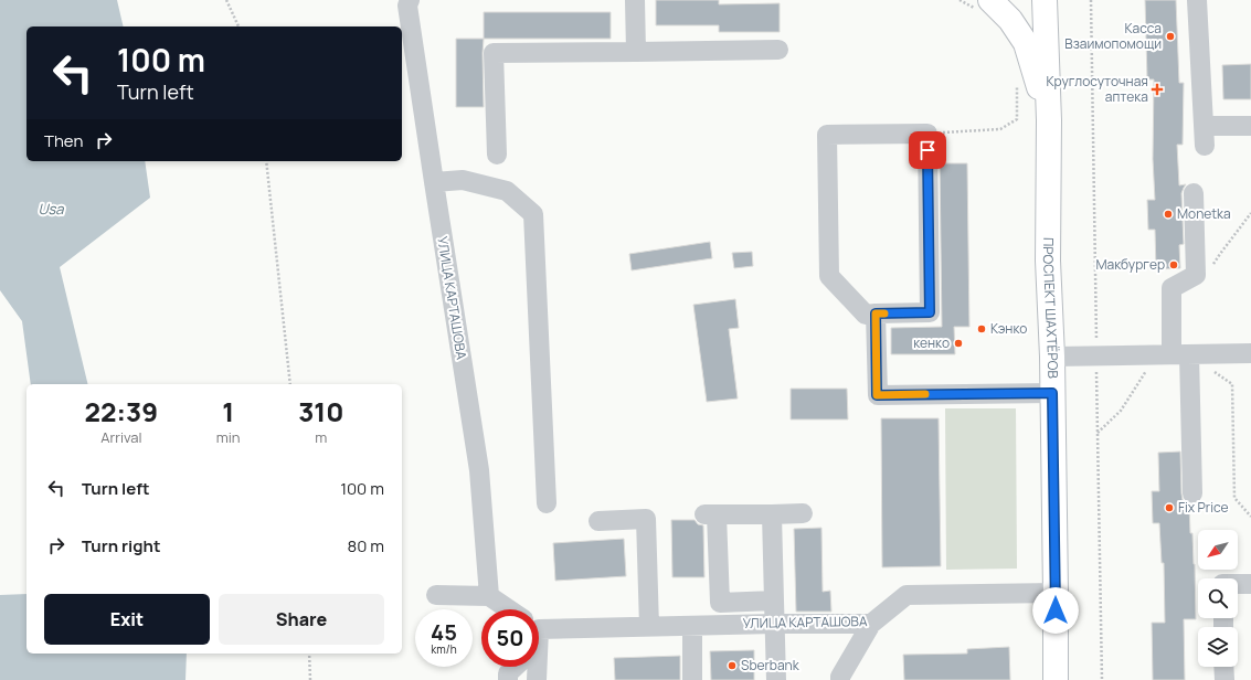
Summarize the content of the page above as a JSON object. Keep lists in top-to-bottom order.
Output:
{
  "streets": {
    "main road": ["ПРОСПЕКТ ШАХТЁРОВ"],
    "street": ["УЛИЦА КАРТАШОВА"]
  },
  "crossings": [
    ["УЛИЦА КАРТАШОВА", "ПРОСПЕКТ ШАХТЁРОВ"]
  ],
  "water": ["Usa"],
  "places": {
    "other": [
      "Касса Взаимопомощи",
      "Monetka",
      "Макбургер",
      "Кэнко",
      "кенко",
      "Fix Price",
      "Sberbank"
    ],
    "health": ["Круглосуточная аптека"]
  },
  "north": "bottom left",
  "page": {
    "turn": ["100 m", "Turn left"],
    "then": "Then",
    "eta": [
      "22:39",
      "Arrival",
      "1",
      "min",
      "310",
      "m"
    ],
    "list": [
      {
        "name": "Turn left",
        "value": "100 m"
      },
      {
        "name": "Turn right",
        "value": "80 m"
      }
    ],
    "buttons": ["Exit", "Share"],
    "speed": "45 km/h",
    "limit": "50"
  }
}
